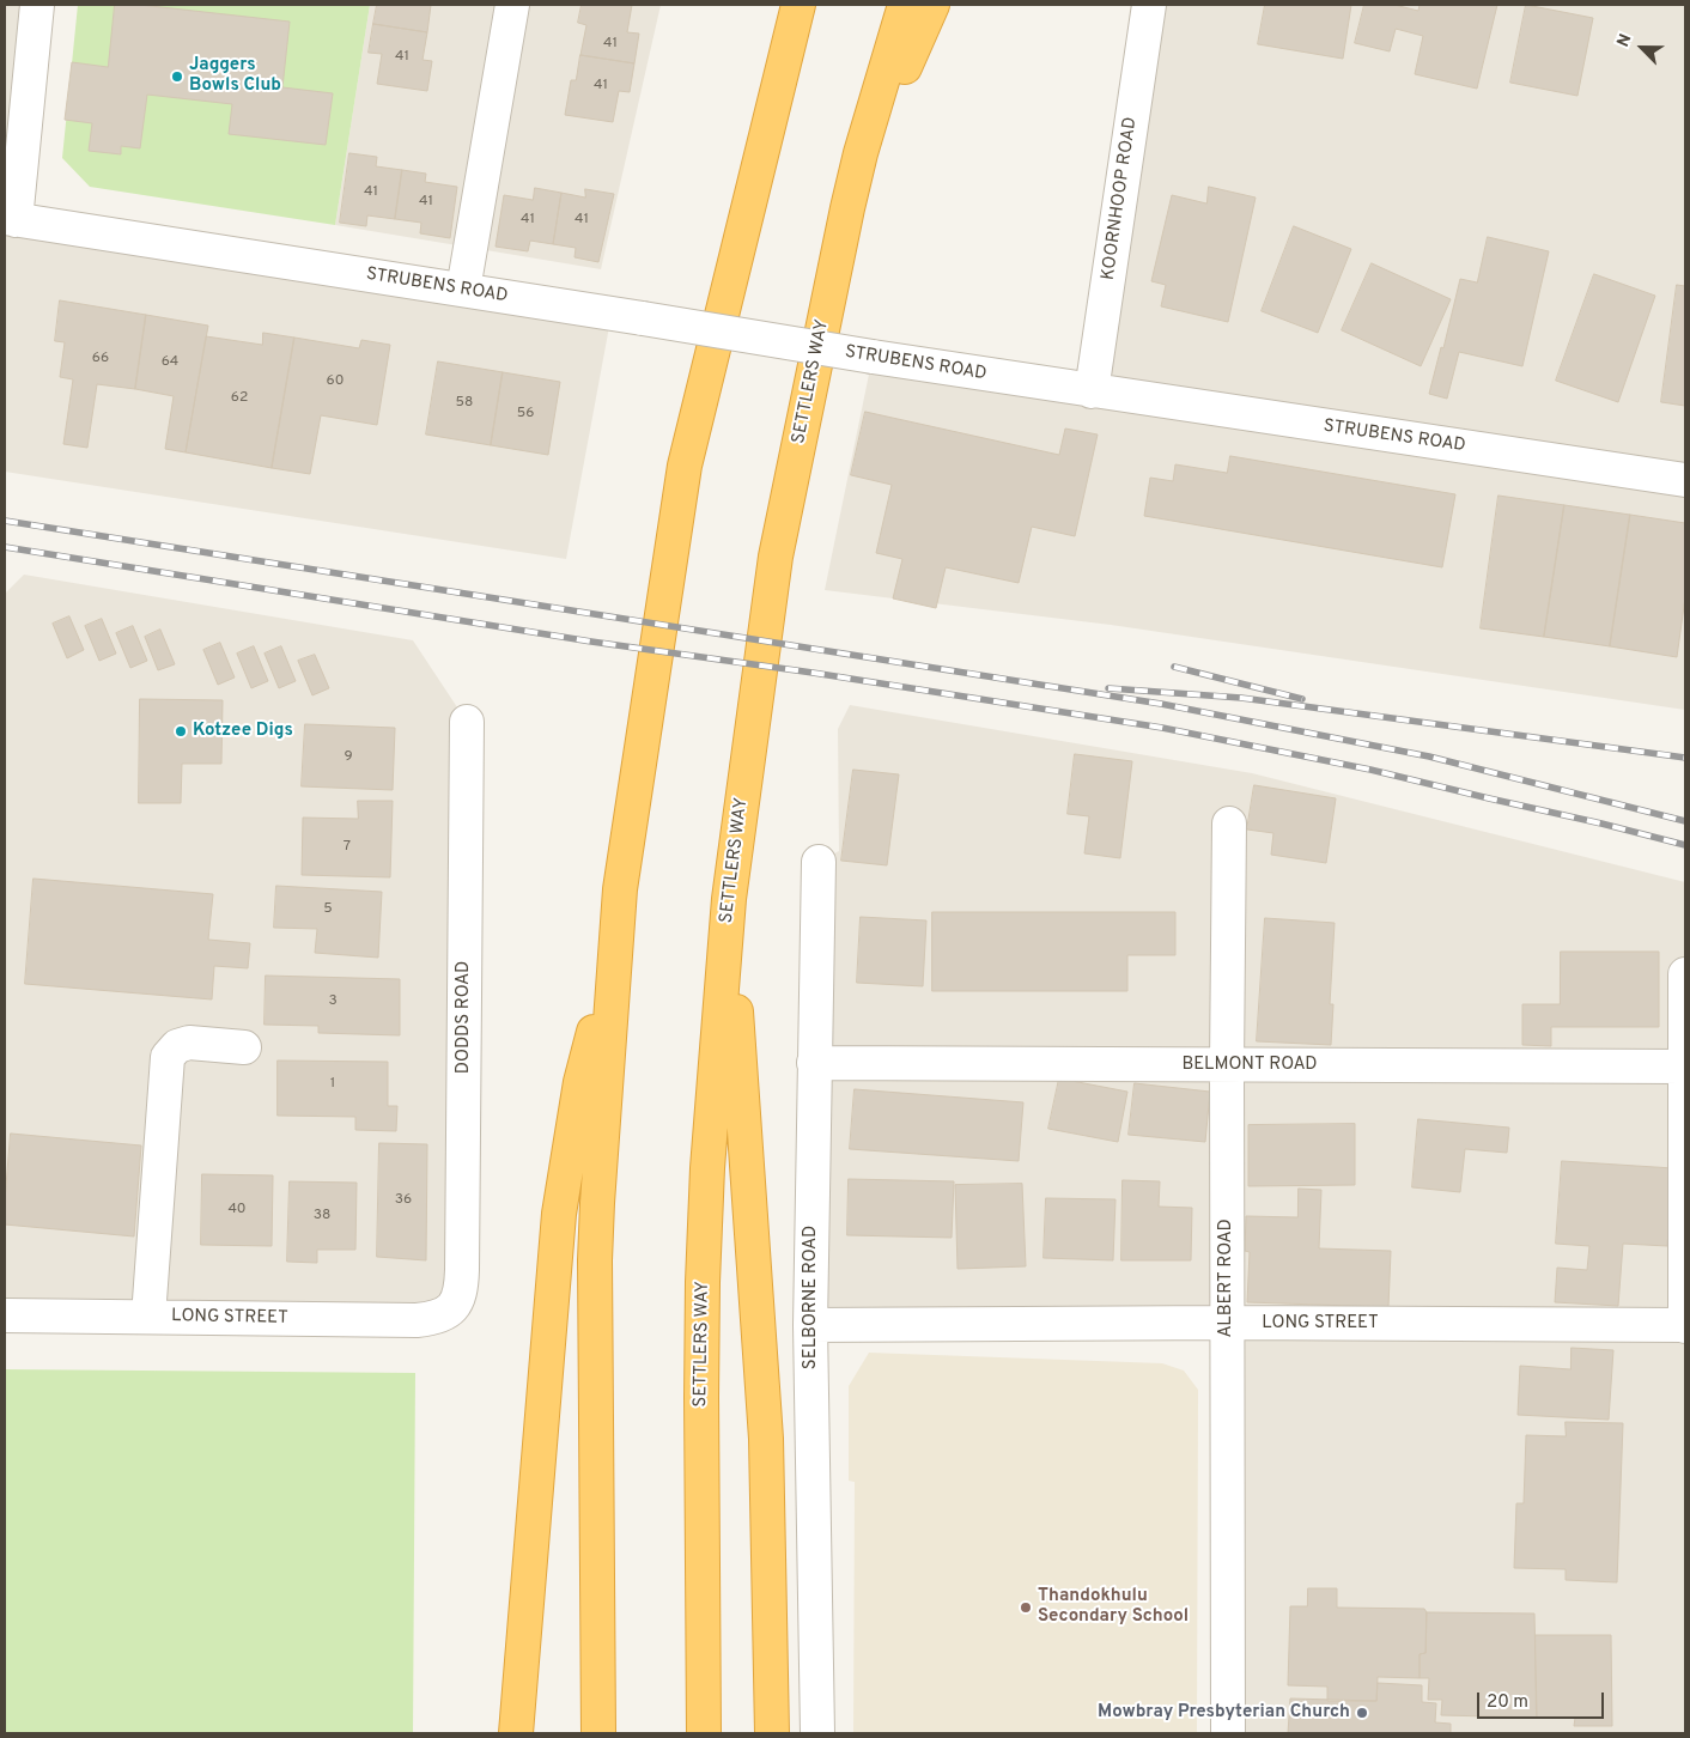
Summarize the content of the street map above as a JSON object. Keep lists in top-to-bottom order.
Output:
{
  "streets": {
    "highway": ["SETTLERS WAY"],
    "street": [
      "KOORNHOOP ROAD",
      "STRUBENS ROAD",
      "DODDS ROAD",
      "BELMONT ROAD",
      "ALBERT ROAD",
      "SELBORNE ROAD",
      "LONG STREET"
    ]
  },
  "crossings": [
    ["KOORNHOOP ROAD", "STRUBENS ROAD"],
    ["DODDS ROAD", "LONG STREET"],
    ["BELMONT ROAD", "ALBERT ROAD"],
    ["BELMONT ROAD", "SELBORNE ROAD"],
    ["ALBERT ROAD", "LONG STREET"],
    ["SELBORNE ROAD", "LONG STREET"]
  ],
  "places": [
    "Jaggers Bowls Club",
    "Kotzee Digs",
    "Thandokhulu Secondary School",
    "Mowbray Presbyterian Church"
  ],
  "house_numbers": [
    "41",
    "41",
    "41",
    "41",
    "41",
    "41",
    "41",
    "66",
    "64",
    "60",
    "62",
    "58",
    "56",
    "9",
    "7",
    "5",
    "3",
    "1",
    "36",
    "40",
    "38"
  ],
  "scale_bar": "20 m",
  "north": "top left"
}
